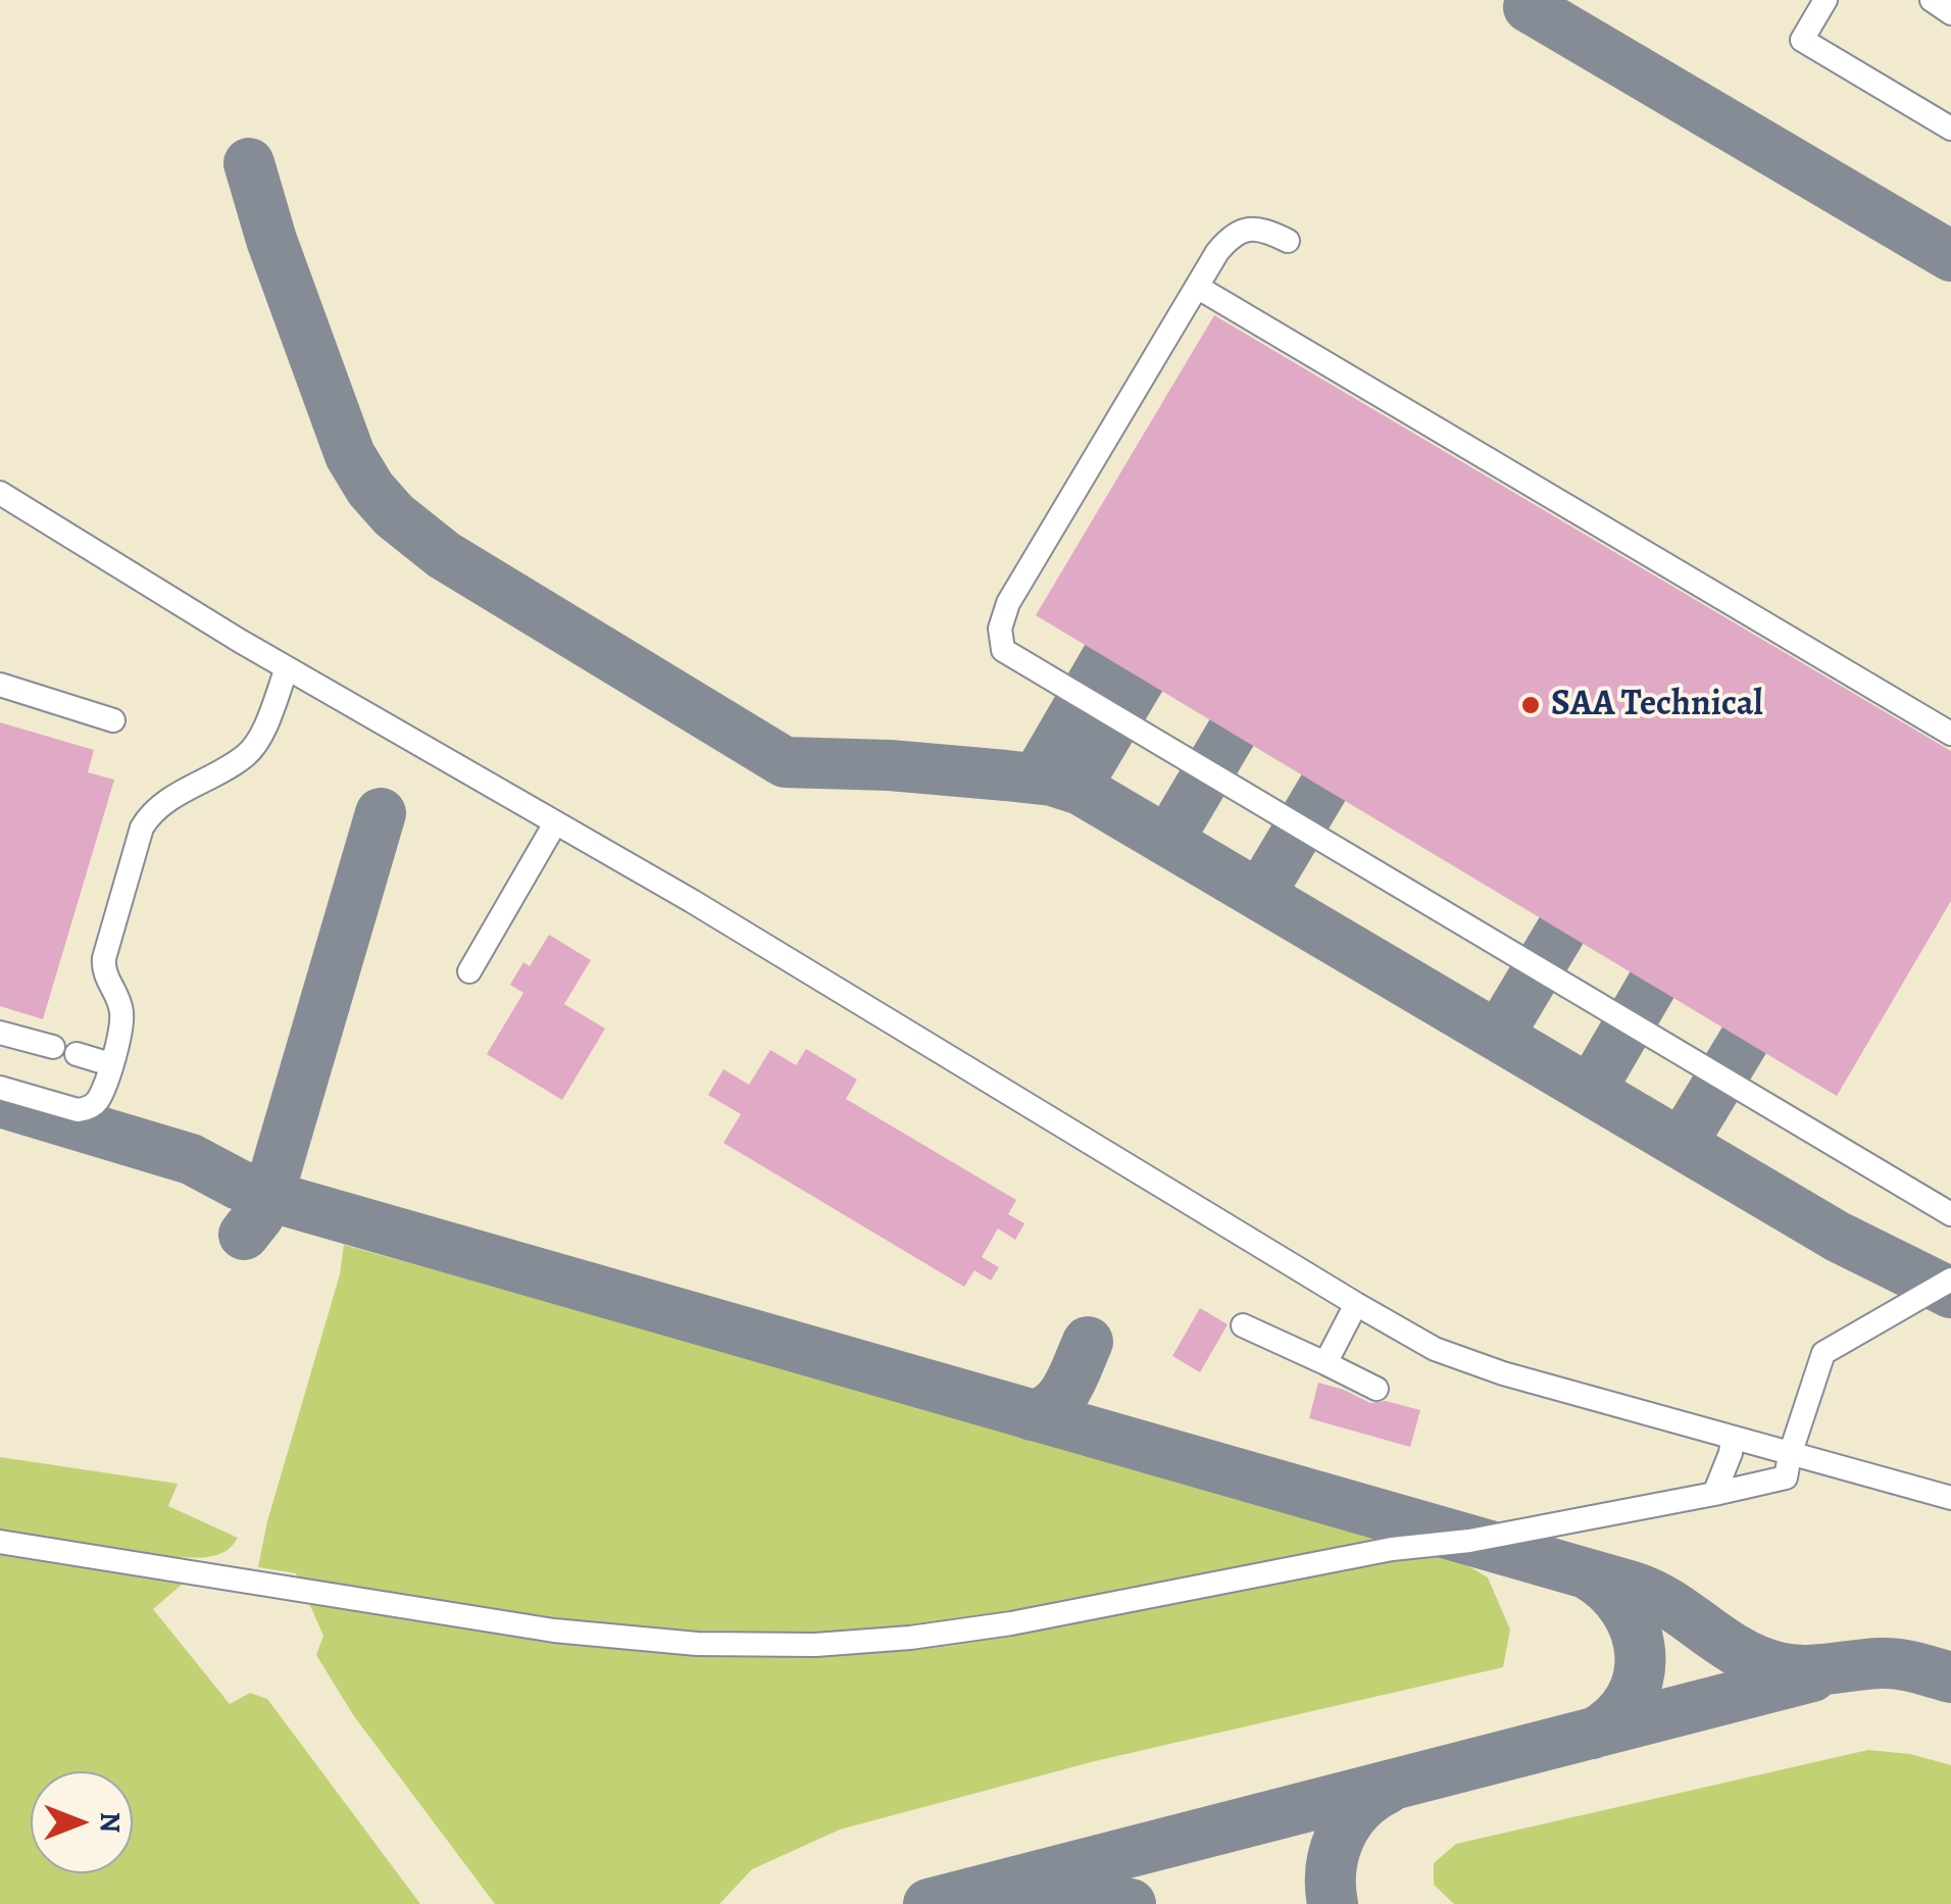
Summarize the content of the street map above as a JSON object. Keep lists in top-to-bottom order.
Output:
{
  "places": ["SAA Technical"],
  "north": "right"
}
